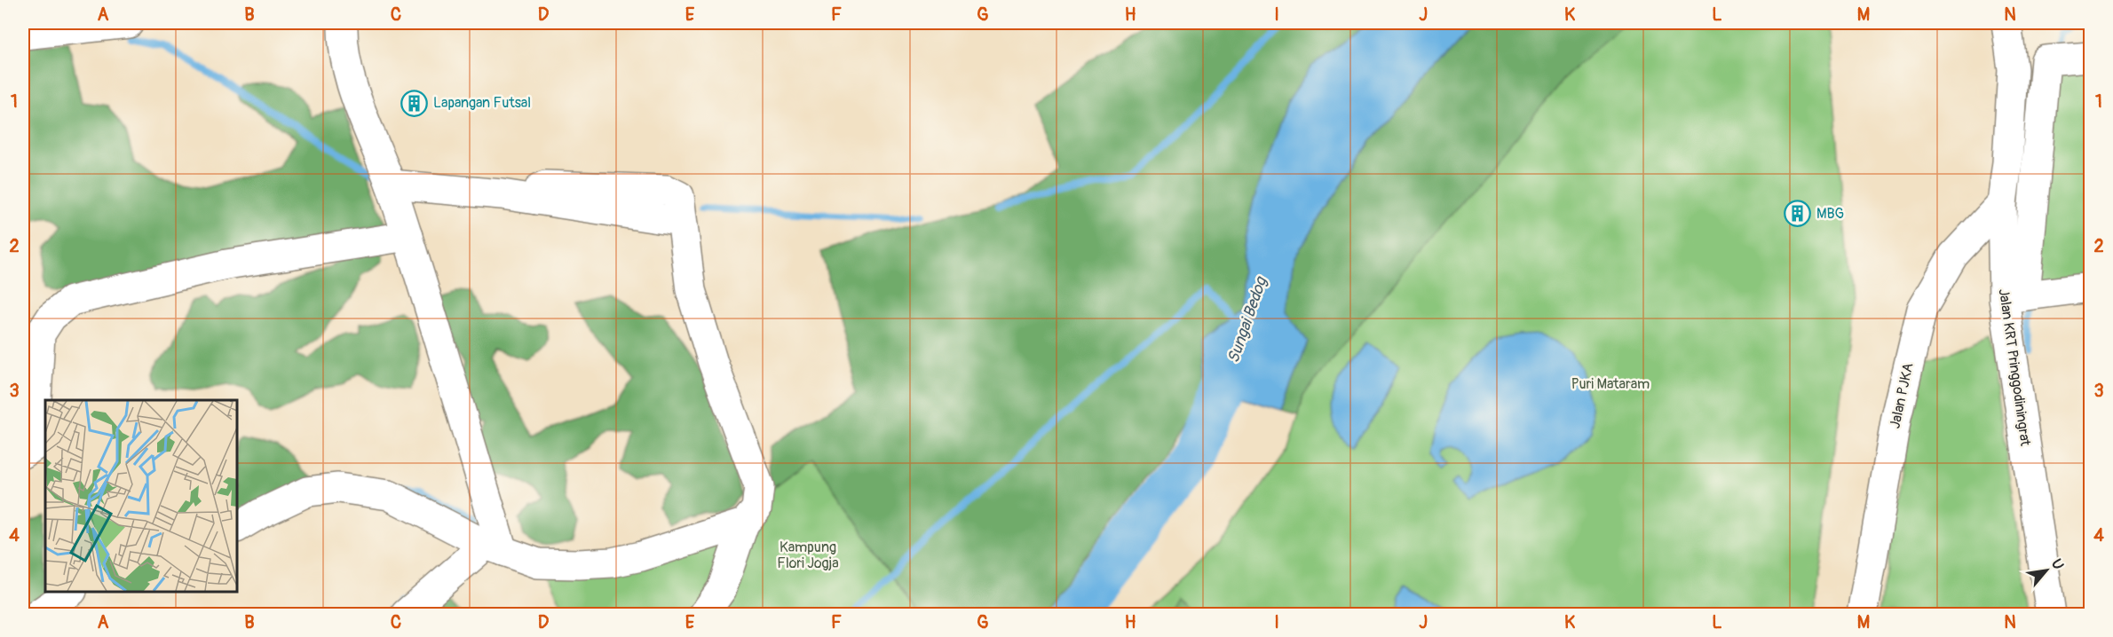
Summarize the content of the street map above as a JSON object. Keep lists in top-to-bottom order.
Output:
{
  "streets": {
    "street": ["Jalan KRT Pringgodiningrat", "Jalan PJKA"]
  },
  "crossings": [
    ["Jalan KRT Pringgodiningrat", "Jalan PJKA"]
  ],
  "water": ["Sungai Bedog"],
  "parks": ["Puri Mataram", "Kampung Flori Jogja"],
  "places": {
    "building": ["Lapangan Futsal", "MBG"]
  },
  "north": "top right",
  "grid": {
    "columns": [
      "A",
      "B",
      "C",
      "D",
      "E",
      "F",
      "G",
      "H",
      "I",
      "J",
      "K",
      "L",
      "M",
      "N"
    ],
    "rows": [
      "1",
      "2",
      "3",
      "4"
    ]
  }
}
